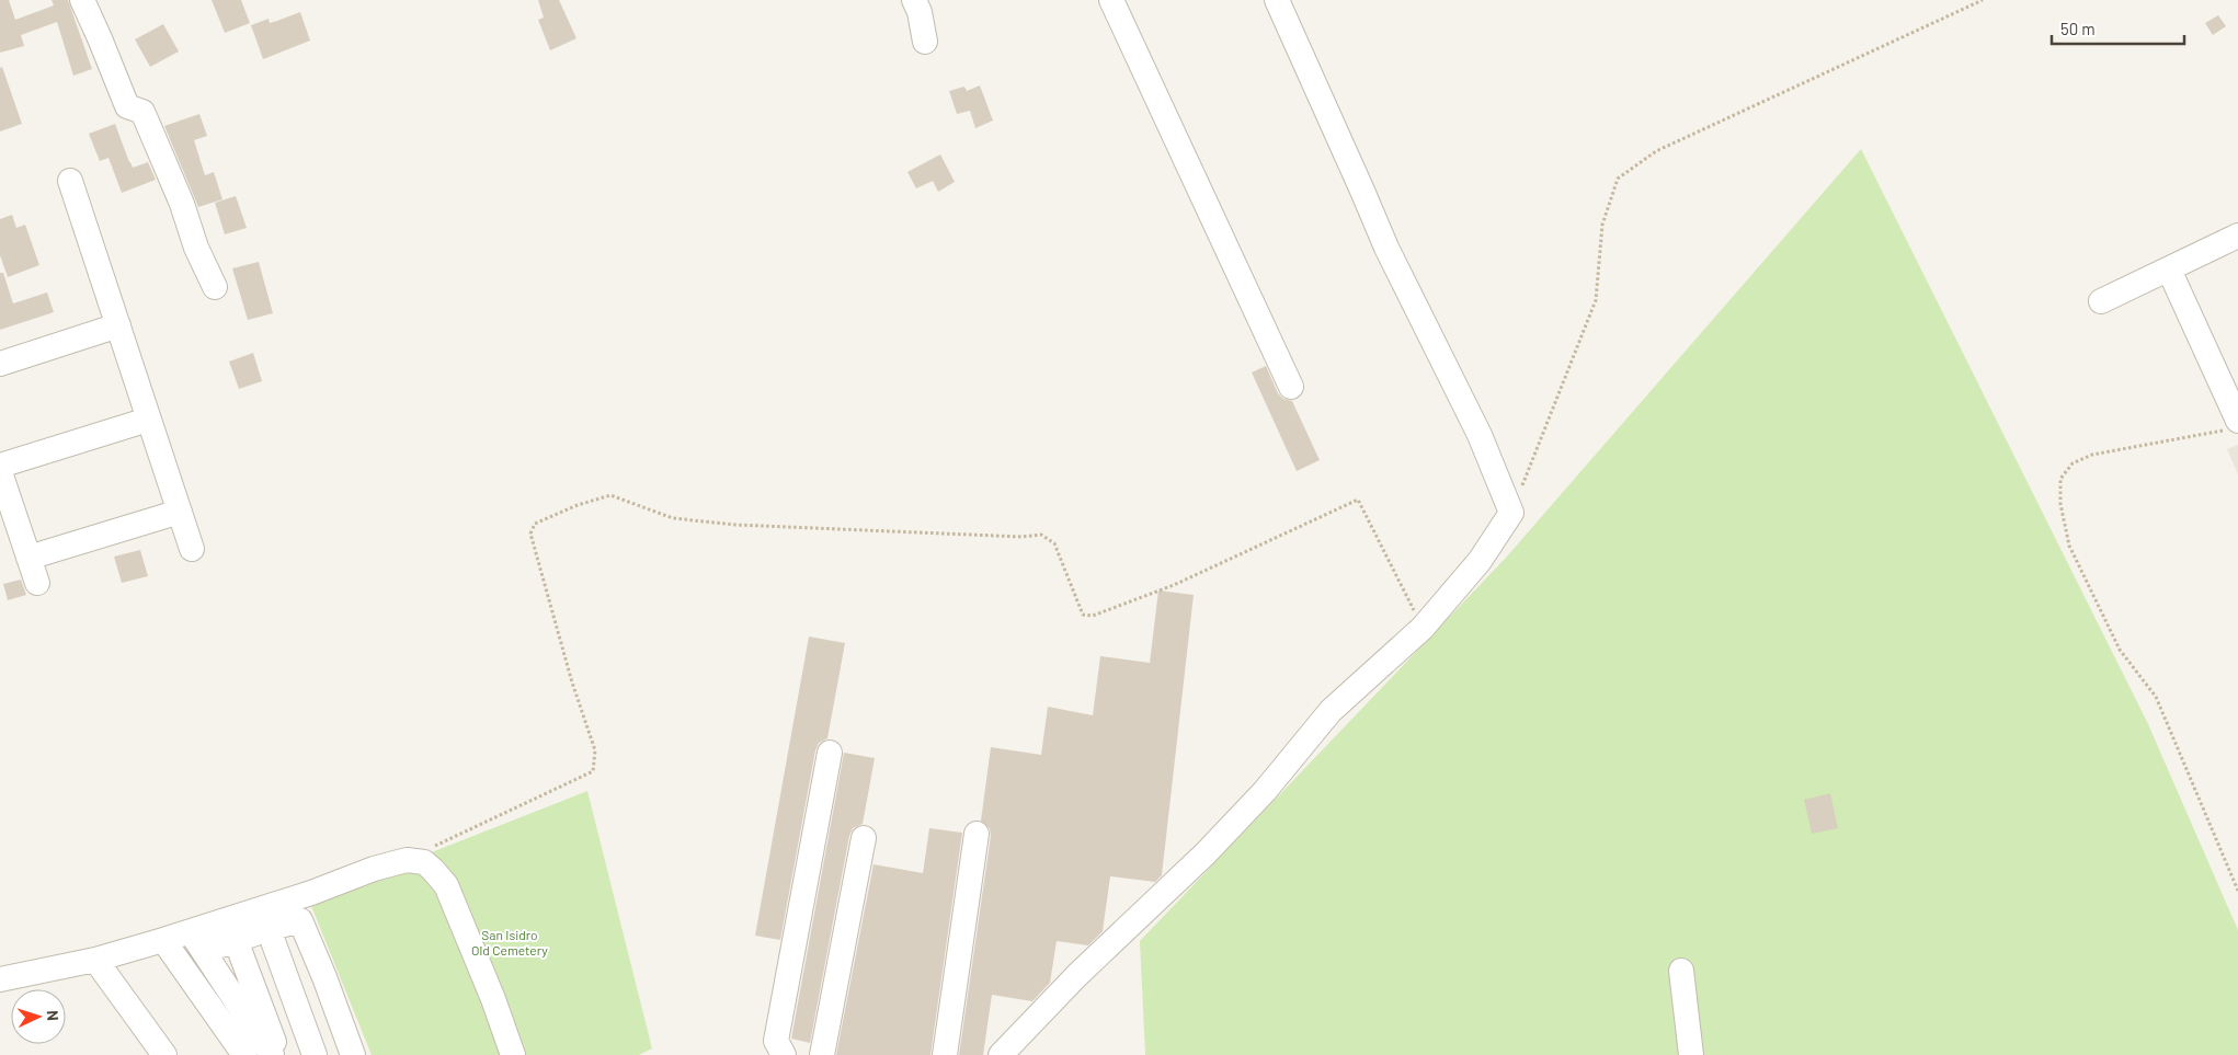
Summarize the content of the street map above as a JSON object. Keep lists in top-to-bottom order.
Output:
{
  "parks": ["San Isidro Old Cemetery"],
  "scale_bar": "50 m",
  "north": "right"
}
